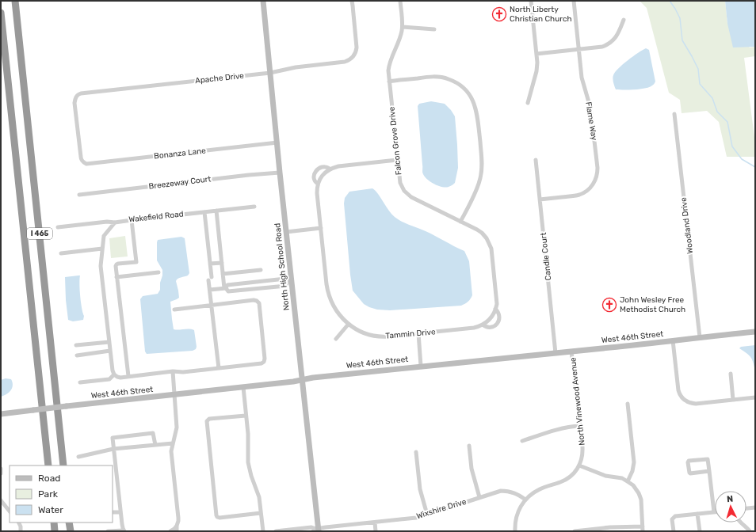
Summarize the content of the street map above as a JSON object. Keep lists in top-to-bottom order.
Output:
{
  "streets": {
    "highway": ["I 465"],
    "street": [
      "Apache Drive",
      "Flame Way",
      "Falcon Grove Drive",
      "Bonanza Lane",
      "Breezeway Court",
      "Wakefield Road",
      "Woodland Drive",
      "Candle Court",
      "North High School Road",
      "Tammin Drive",
      "West 46th Street",
      "North Vinewood Avenue",
      "Wixshire Drive"
    ]
  },
  "crossings": [
    ["Apache Drive", "Bonanza Lane"],
    ["Apache Drive", "North High School Road"],
    ["Flame Way", "Candle Court"],
    ["Falcon Grove Drive", "Tammin Drive"],
    ["Bonanza Lane", "North High School Road"],
    ["Breezeway Court", "North High School Road"],
    ["Woodland Drive", "West 46th Street"],
    ["Candle Court", "West 46th Street"],
    ["North High School Road", "West 46th Street"],
    ["North High School Road", "Wixshire Drive"],
    ["West 46th Street", "North Vinewood Avenue"]
  ],
  "places": {
    "church": ["North Liberty Christian Church", "John Wesley Free Methodist Church"]
  },
  "legend": ["Road", "Park", "Water"],
  "north": "top"
}
